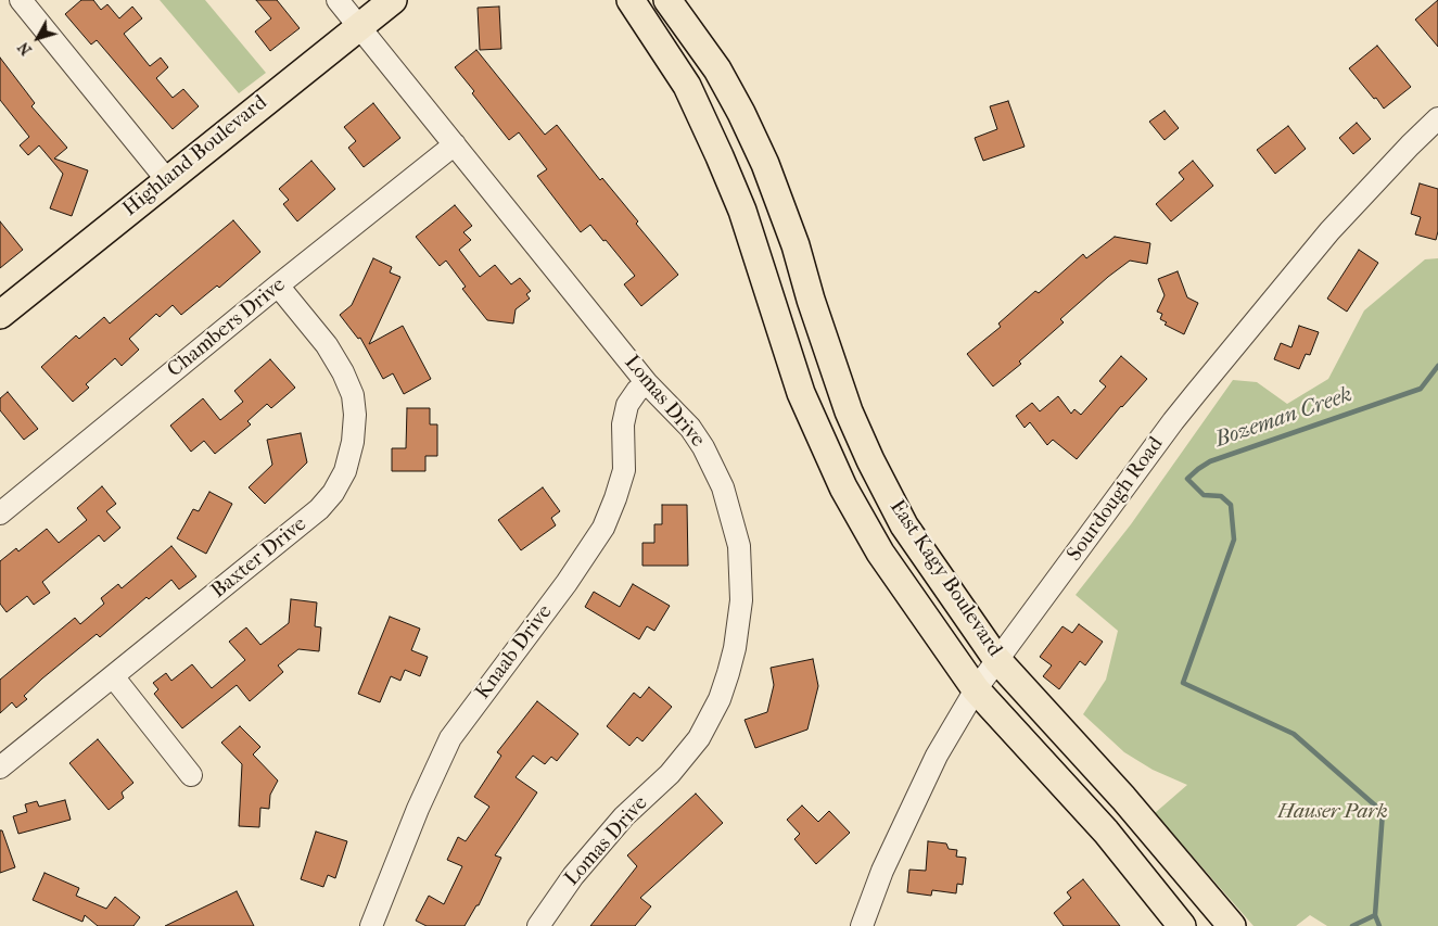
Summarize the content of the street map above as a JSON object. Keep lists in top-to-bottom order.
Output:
{
  "streets": {
    "main road": ["Highland Boulevard", "East Kagy Boulevard"],
    "street": [
      "Chambers Drive",
      "Lomas Drive",
      "Sourdough Road",
      "Baxter Drive",
      "Knaab Drive"
    ]
  },
  "crossings": [
    ["Highland Boulevard", "Lomas Drive"],
    ["Chambers Drive", "Lomas Drive"],
    ["Chambers Drive", "Baxter Drive"],
    ["Lomas Drive", "Knaab Drive"],
    ["Sourdough Road", "East Kagy Boulevard"]
  ],
  "water": ["Bozeman Creek"],
  "parks": ["Hauser Park"],
  "north": "bottom left"
}
